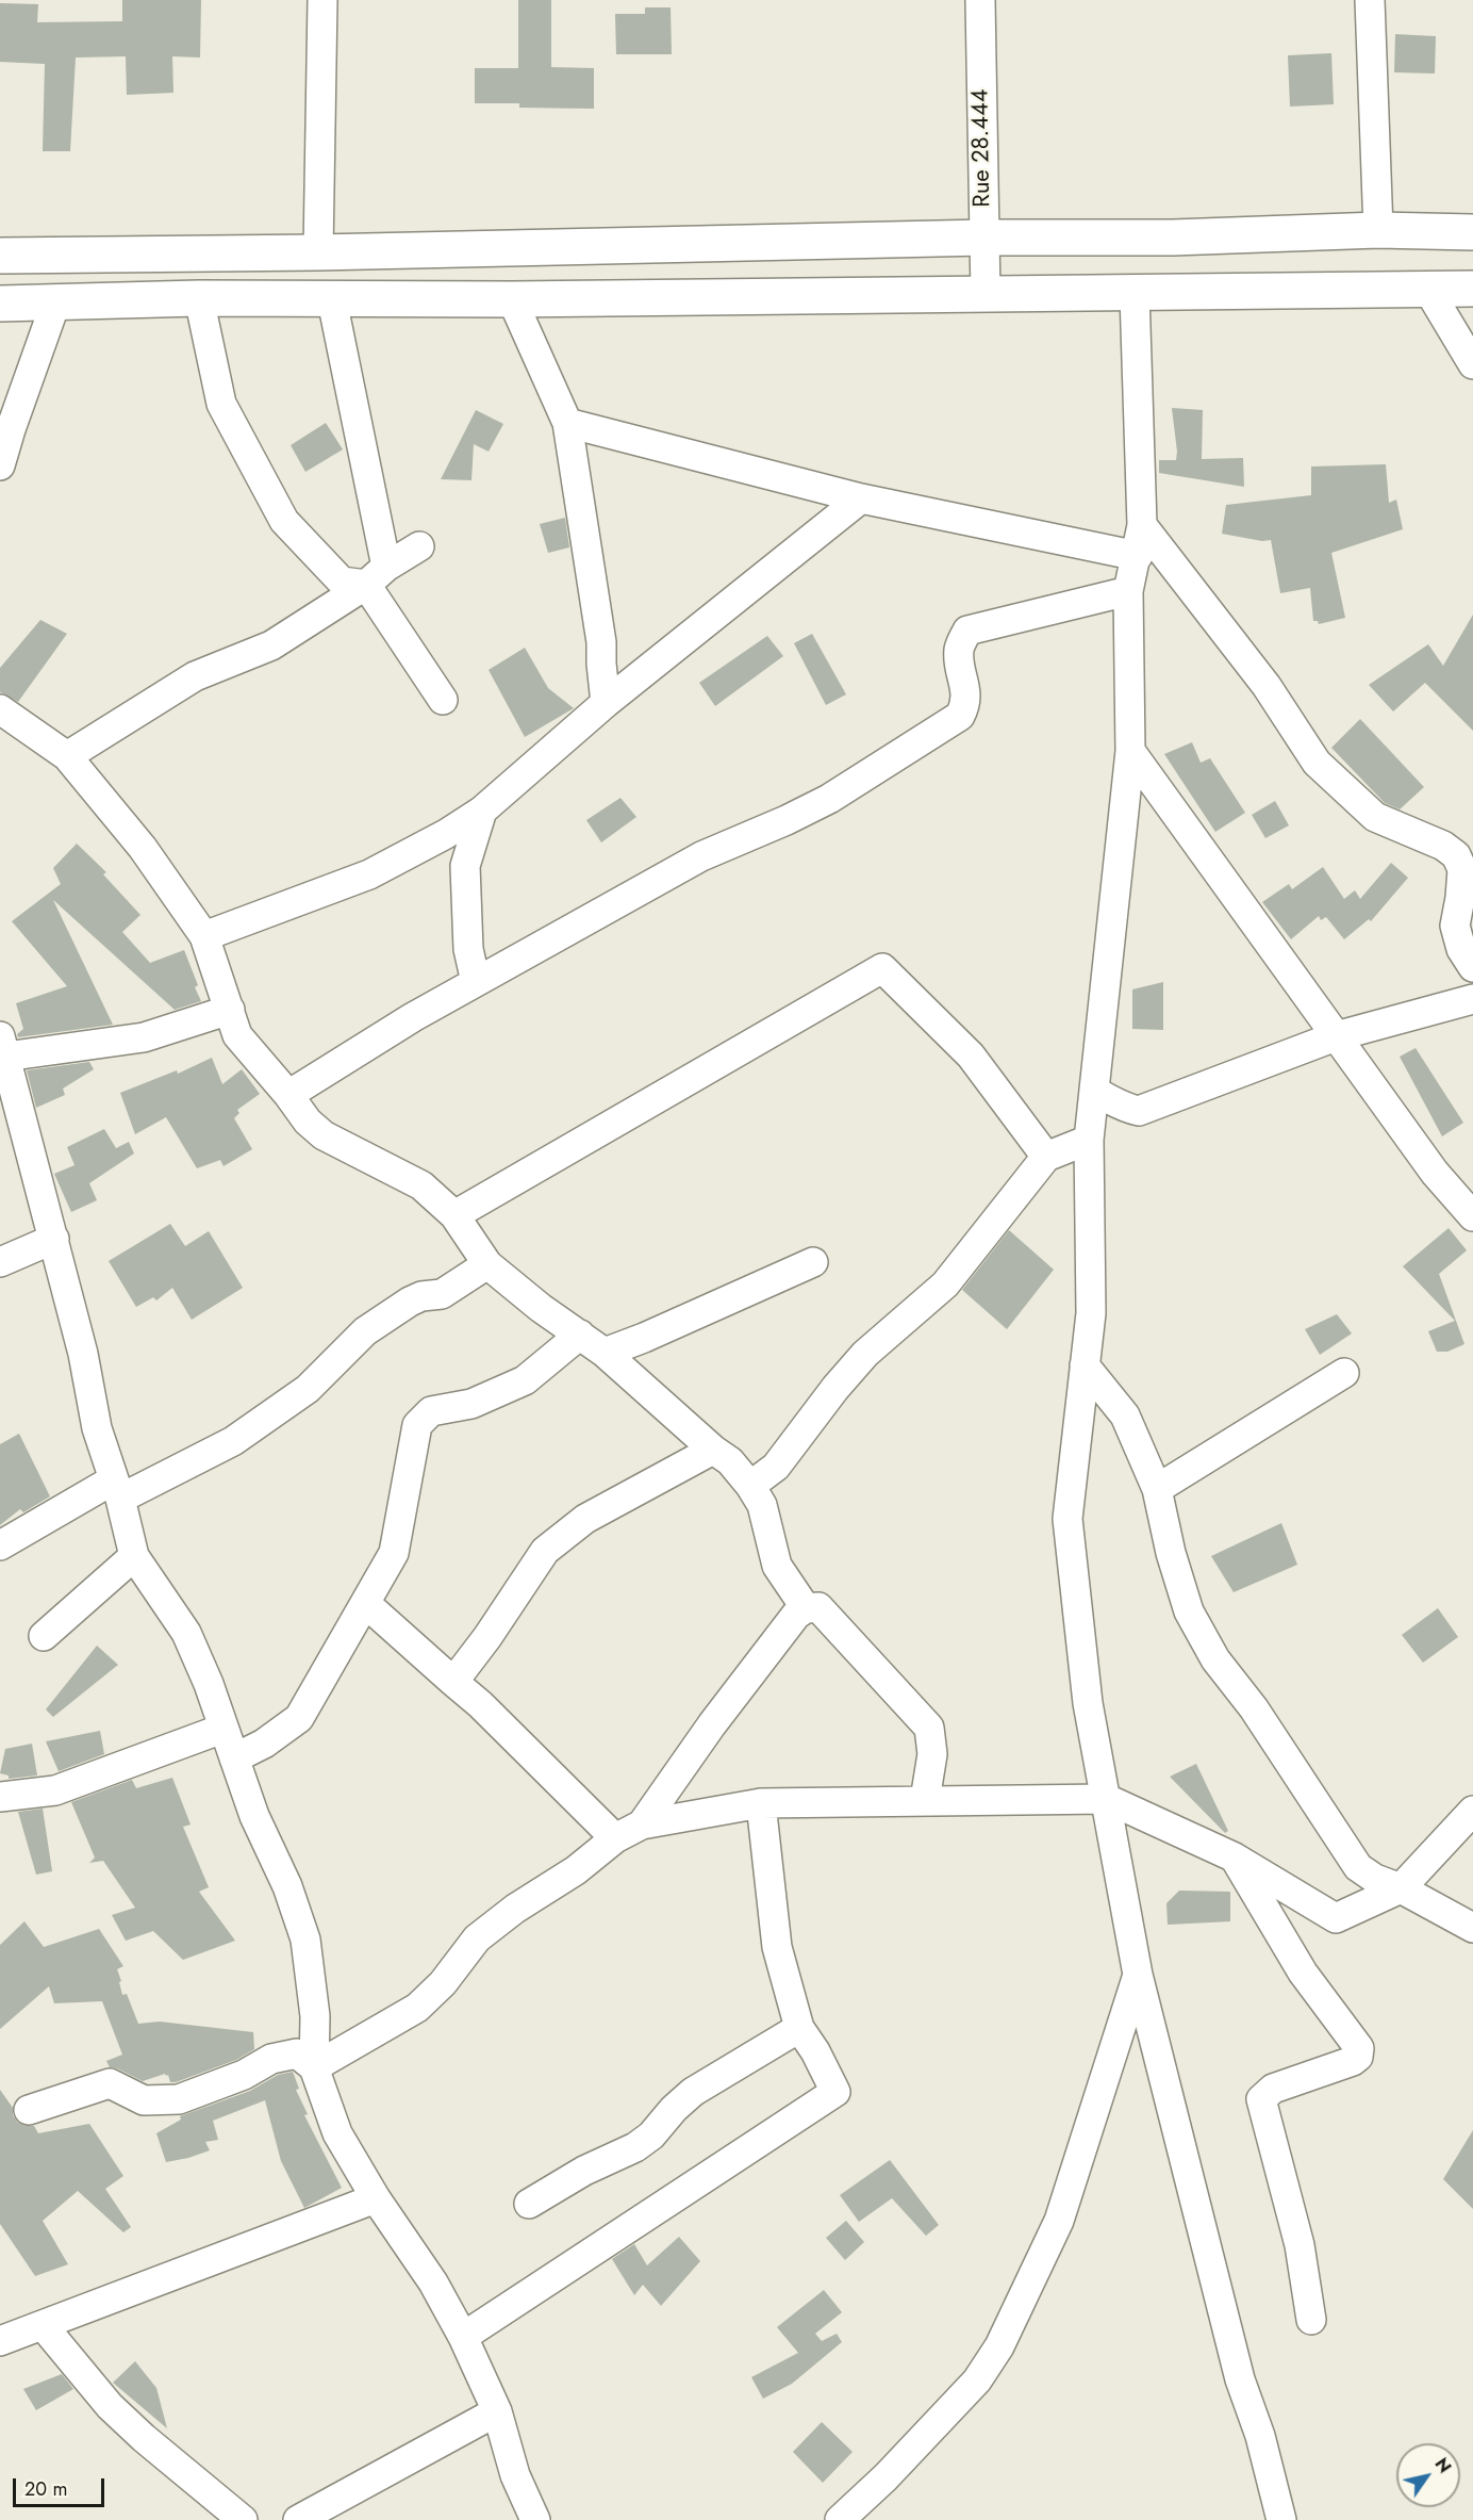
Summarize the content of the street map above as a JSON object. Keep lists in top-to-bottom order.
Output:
{
  "streets": {
    "street": ["Rue 28.444"]
  },
  "scale_bar": "20 m",
  "north": "top right"
}
